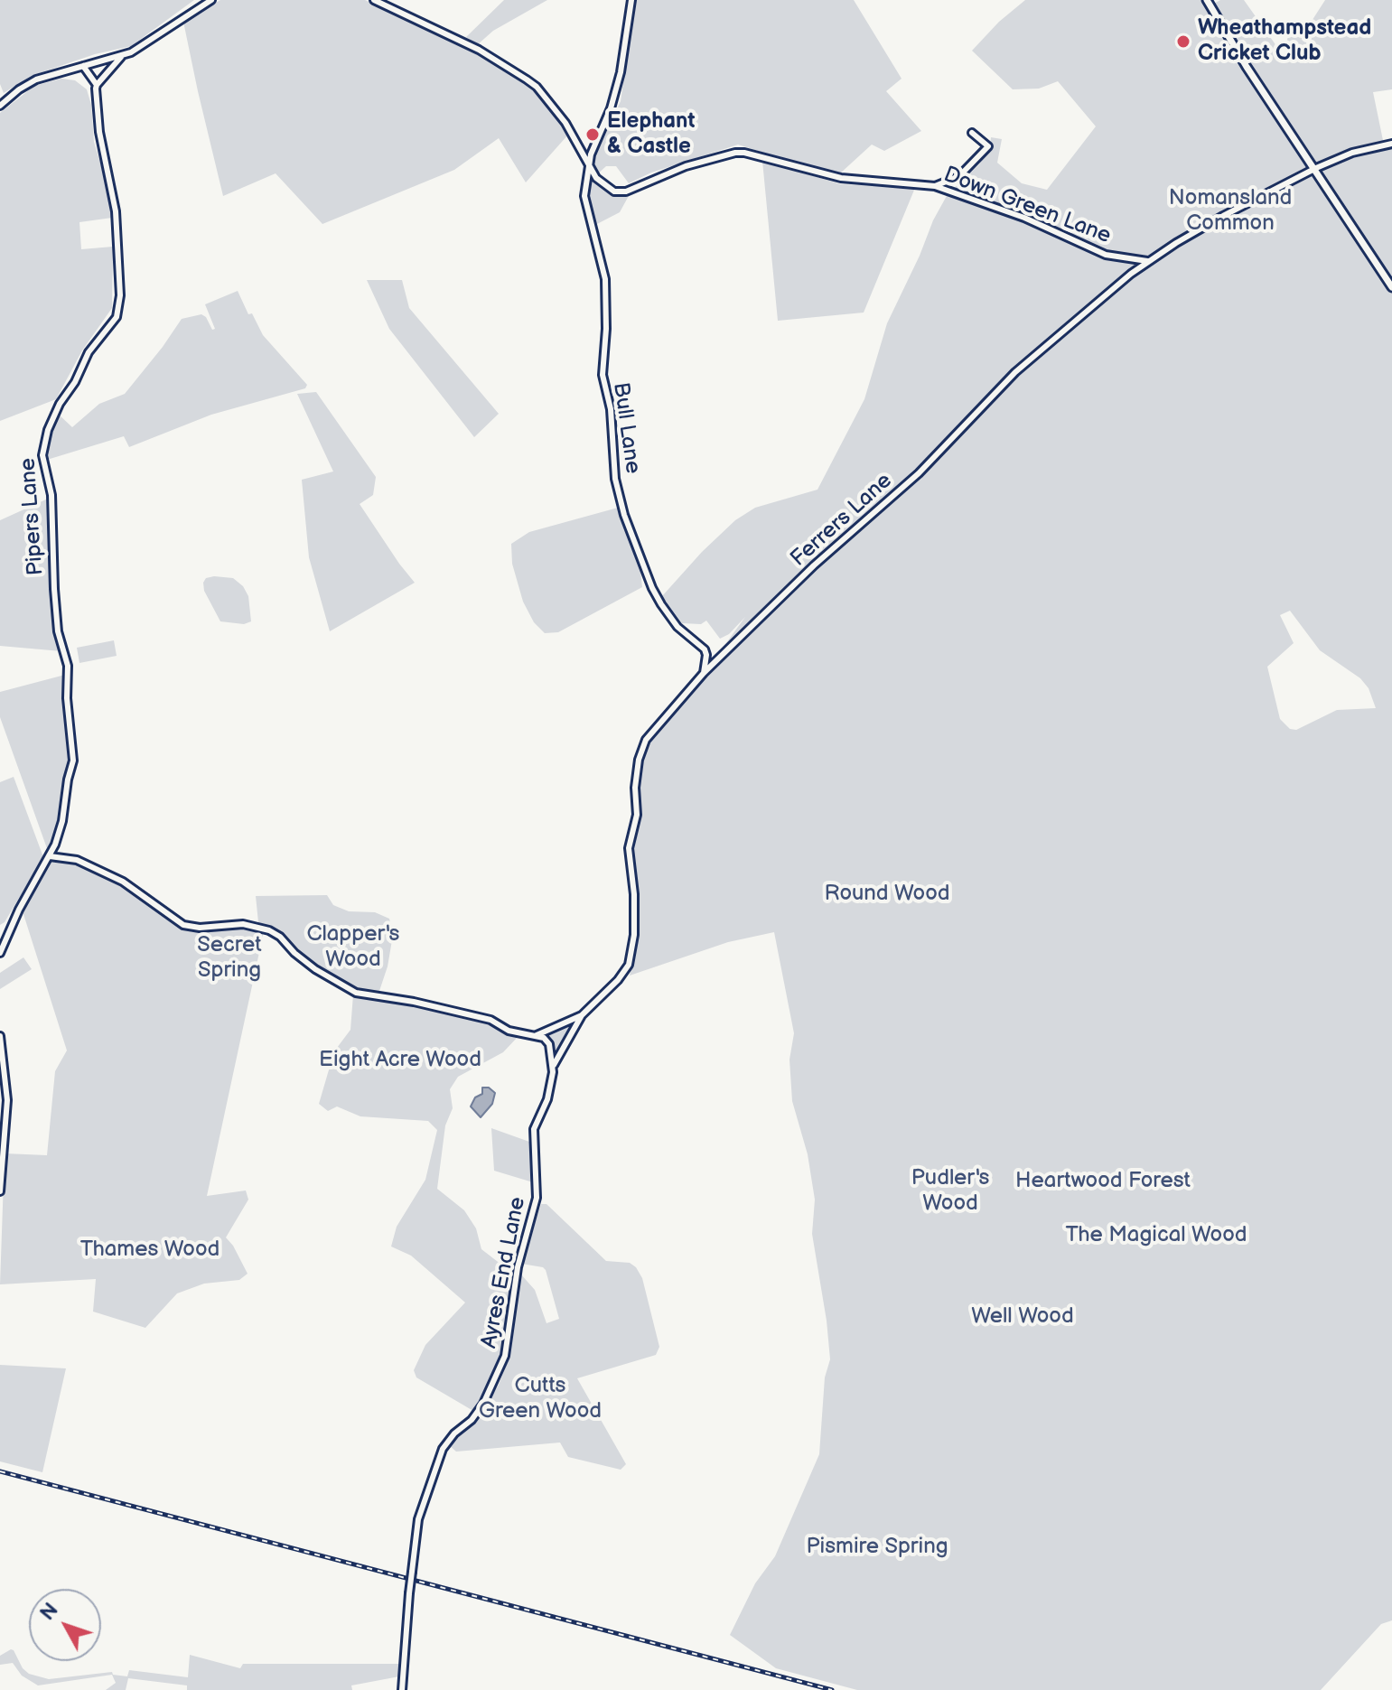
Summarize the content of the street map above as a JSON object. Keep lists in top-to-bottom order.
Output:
{
  "streets": {
    "street": [
      "Down Green Lane",
      "Bull Lane",
      "Pipers Lane",
      "Ferrers Lane",
      "Ayres End Lane"
    ]
  },
  "crossings": [
    ["Down Green Lane", "Bull Lane"],
    ["Down Green Lane", "Ferrers Lane"],
    ["Bull Lane", "Ferrers Lane"],
    ["Ferrers Lane", "Ayres End Lane"]
  ],
  "parks": [
    "Nomansland Common",
    "Round Wood",
    "Clapper's Wood",
    "Secret Spring",
    "Eight Acre Wood",
    "Pudler's Wood",
    "Heartwood Forest",
    "The Magical Wood",
    "Thames Wood",
    "Well Wood",
    "Cutts Green Wood",
    "Pismire Spring"
  ],
  "places": ["Wheathampstead Cricket Club", "Elephant & Castle"],
  "north": "top left"
}
